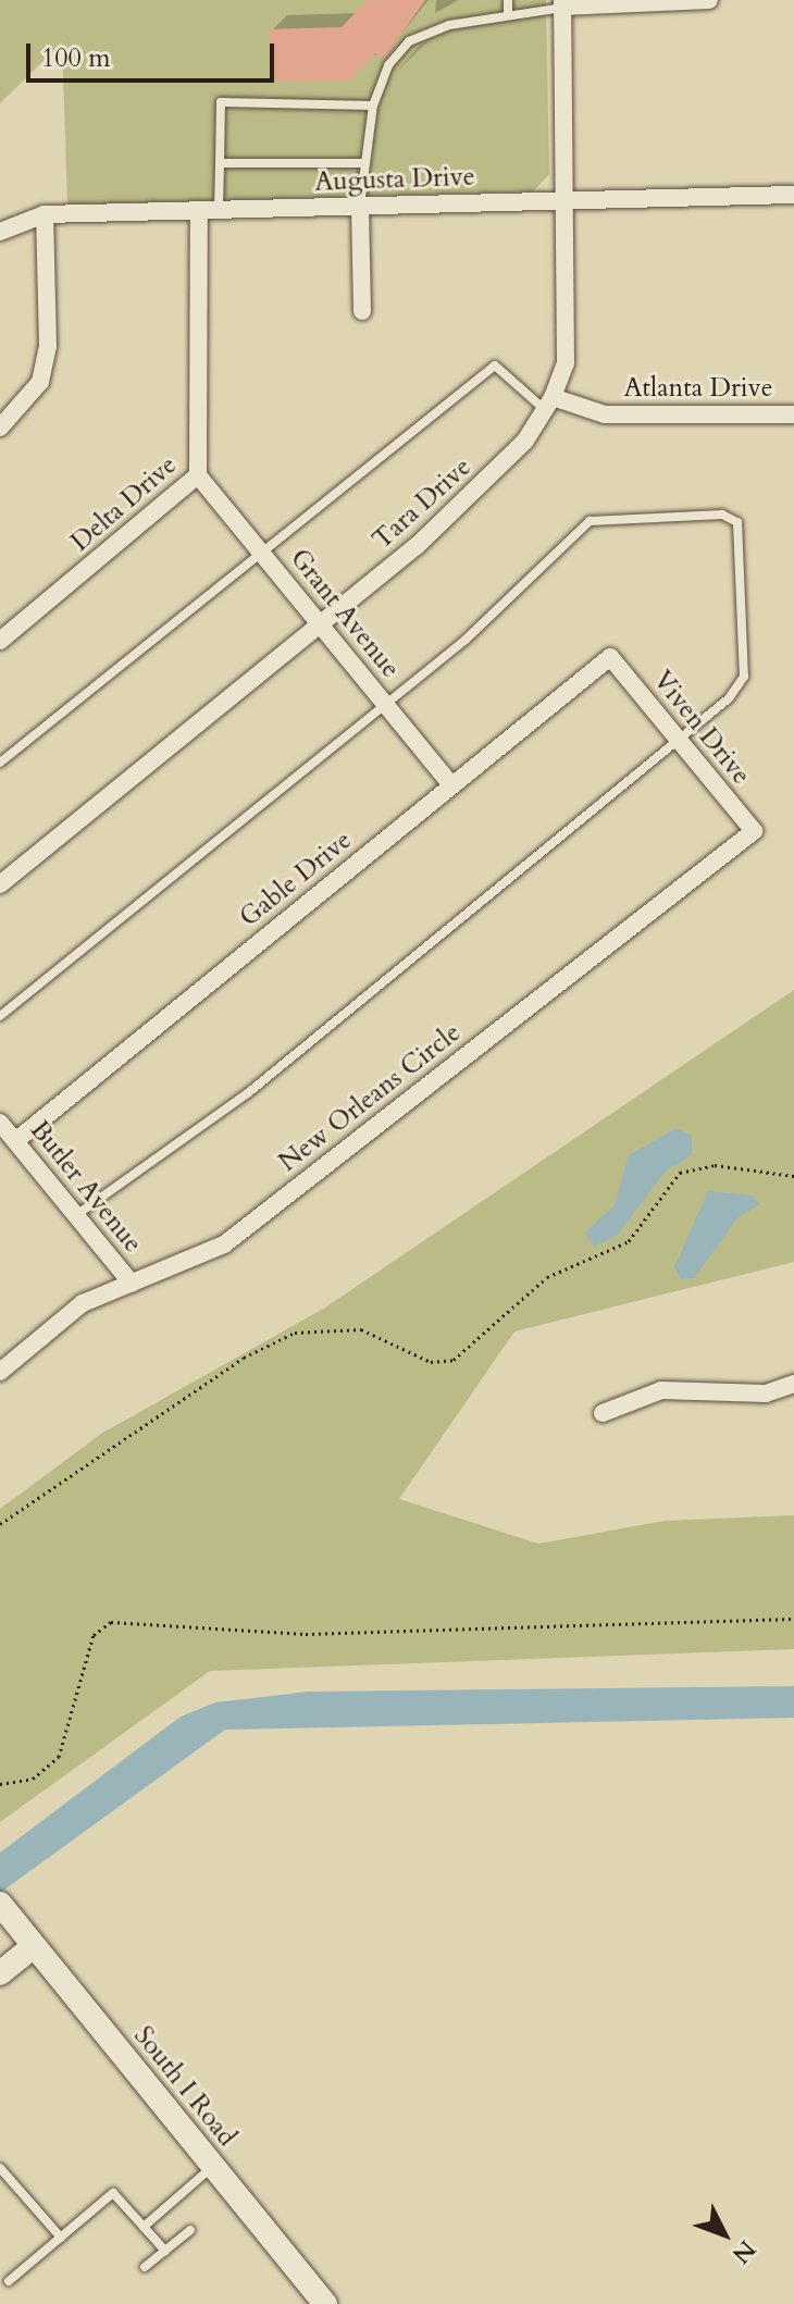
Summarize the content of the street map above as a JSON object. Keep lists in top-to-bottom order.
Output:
{
  "streets": {
    "main road": ["South I Road"],
    "street": [
      "Augusta Drive",
      "Atlanta Drive",
      "Delta Drive",
      "Tara Drive",
      "Grant Avenue",
      "Viven Drive",
      "Gable Drive",
      "New Orleans Circle",
      "Butler Avenue"
    ]
  },
  "crossings": [
    ["Augusta Drive", "Delta Drive"],
    ["Augusta Drive", "Tara Drive"],
    ["Atlanta Drive", "Tara Drive"],
    ["Delta Drive", "Grant Avenue"],
    ["Tara Drive", "Grant Avenue"],
    ["Grant Avenue", "Gable Drive"],
    ["Viven Drive", "Gable Drive"],
    ["Viven Drive", "New Orleans Circle"],
    ["Gable Drive", "Butler Avenue"],
    ["New Orleans Circle", "Butler Avenue"]
  ],
  "scale_bar": "100 m",
  "north": "bottom right"
}
